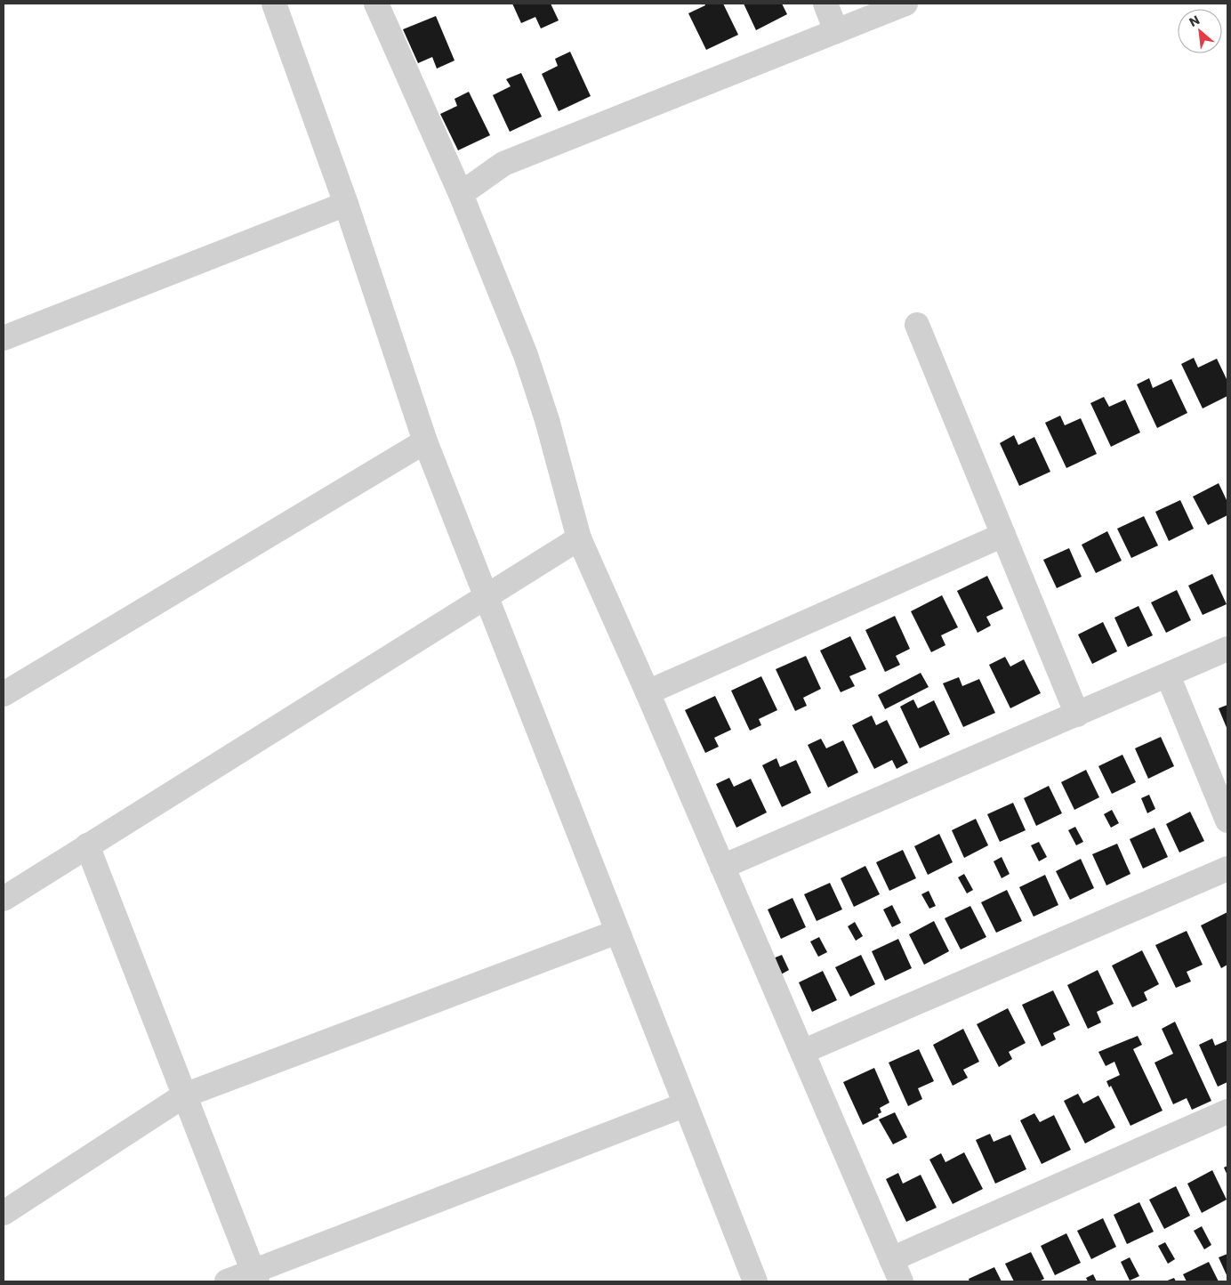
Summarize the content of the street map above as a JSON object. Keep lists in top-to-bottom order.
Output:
{
  "north": "top left"
}
